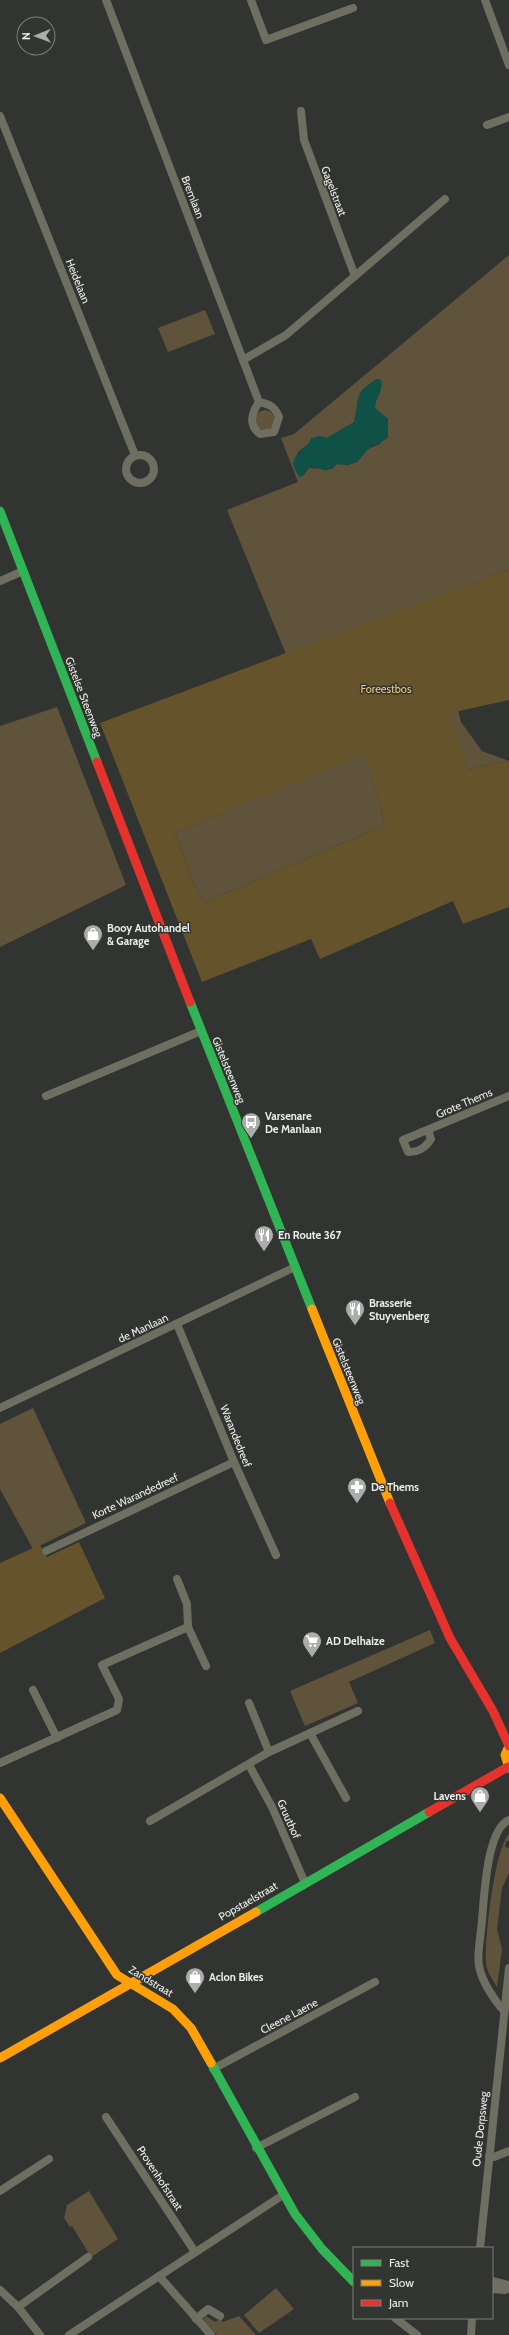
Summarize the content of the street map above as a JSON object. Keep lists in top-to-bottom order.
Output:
{
  "streets": {
    "main road": [
      "Gistelse Steenweg",
      "Gistelsteenweg",
      "Popstaelstraat",
      "Zandstraat"
    ],
    "street": [
      "Gagelstraat",
      "Bremlaan",
      "Heidelaan",
      "Grote Thems",
      "de Manlaan",
      "Warandedreef",
      "Korte Warandedreef",
      "Gruuthof",
      "Cleene Laene",
      "Oude Dorpsweg",
      "Provenhofstraat"
    ]
  },
  "crossings": [
    ["Gistelse Steenweg", "Gistelsteenweg"],
    ["Gistelsteenweg", "de Manlaan"],
    ["de Manlaan", "Warandedreef"],
    ["Warandedreef", "Korte Warandedreef"],
    ["Gruuthof", "Popstaelstraat"],
    ["Popstaelstraat", "Zandstraat"],
    ["Zandstraat", "Cleene Laene"]
  ],
  "parks": ["Foreestbos"],
  "places": {
    "shop": ["Booy Autohandel & Garage", "Lavens", "Aclon Bikes"],
    "bus stop": ["Varsenare De Manlaan"],
    "restaurant": ["En Route 367", "Brasserie Stuyvenberg"],
    "pharmacy": ["De Thems"],
    "supermarket": ["AD Delhaize"]
  },
  "legend": ["Fast", "Slow", "Jam"],
  "north": "left"
}
